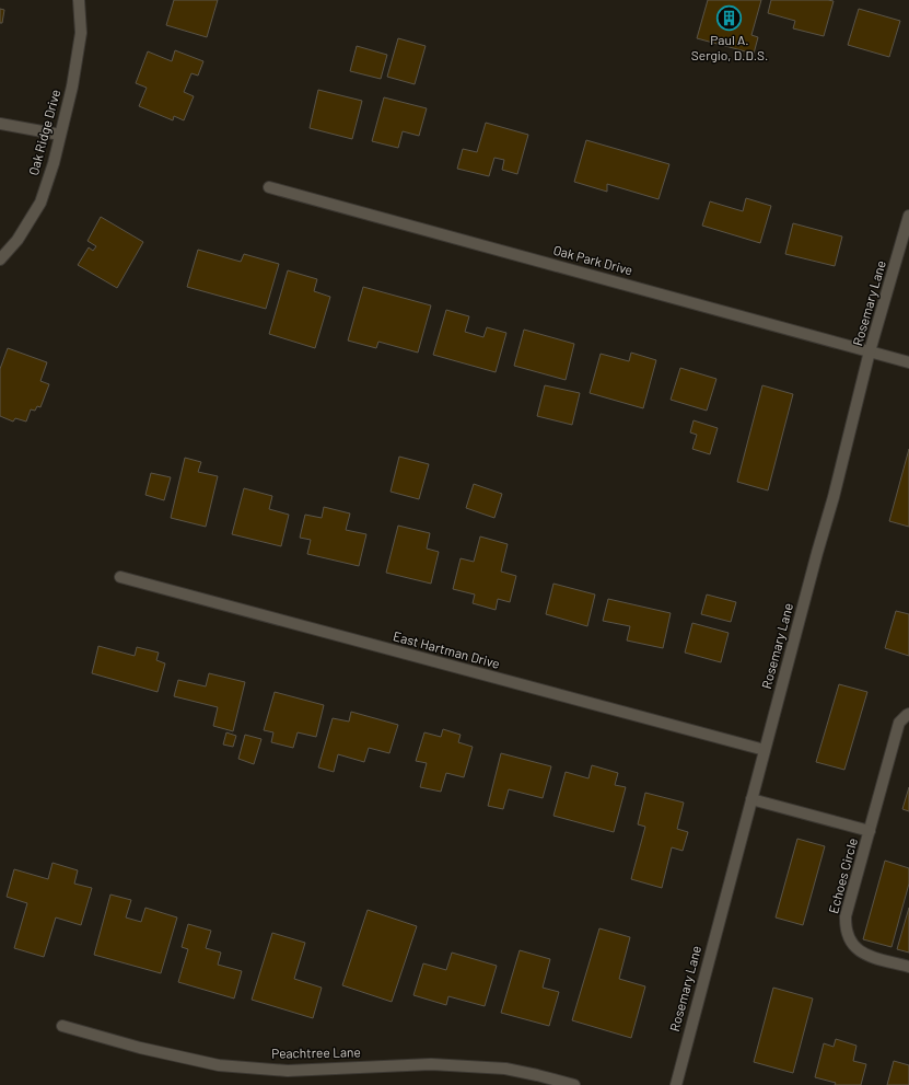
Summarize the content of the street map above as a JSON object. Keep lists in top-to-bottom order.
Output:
{
  "streets": {
    "street": [
      "Oak Ridge Drive",
      "Oak Park Drive",
      "Rosemary Lane",
      "East Hartman Drive",
      "Echoes Circle",
      "Peachtree Lane"
    ]
  },
  "crossings": [
    ["Oak Park Drive", "Rosemary Lane"],
    ["Rosemary Lane", "East Hartman Drive"],
    ["Rosemary Lane", "Echoes Circle"]
  ],
  "places": {
    "building": ["Paul A. Sergio, D.D.S."]
  }
}
